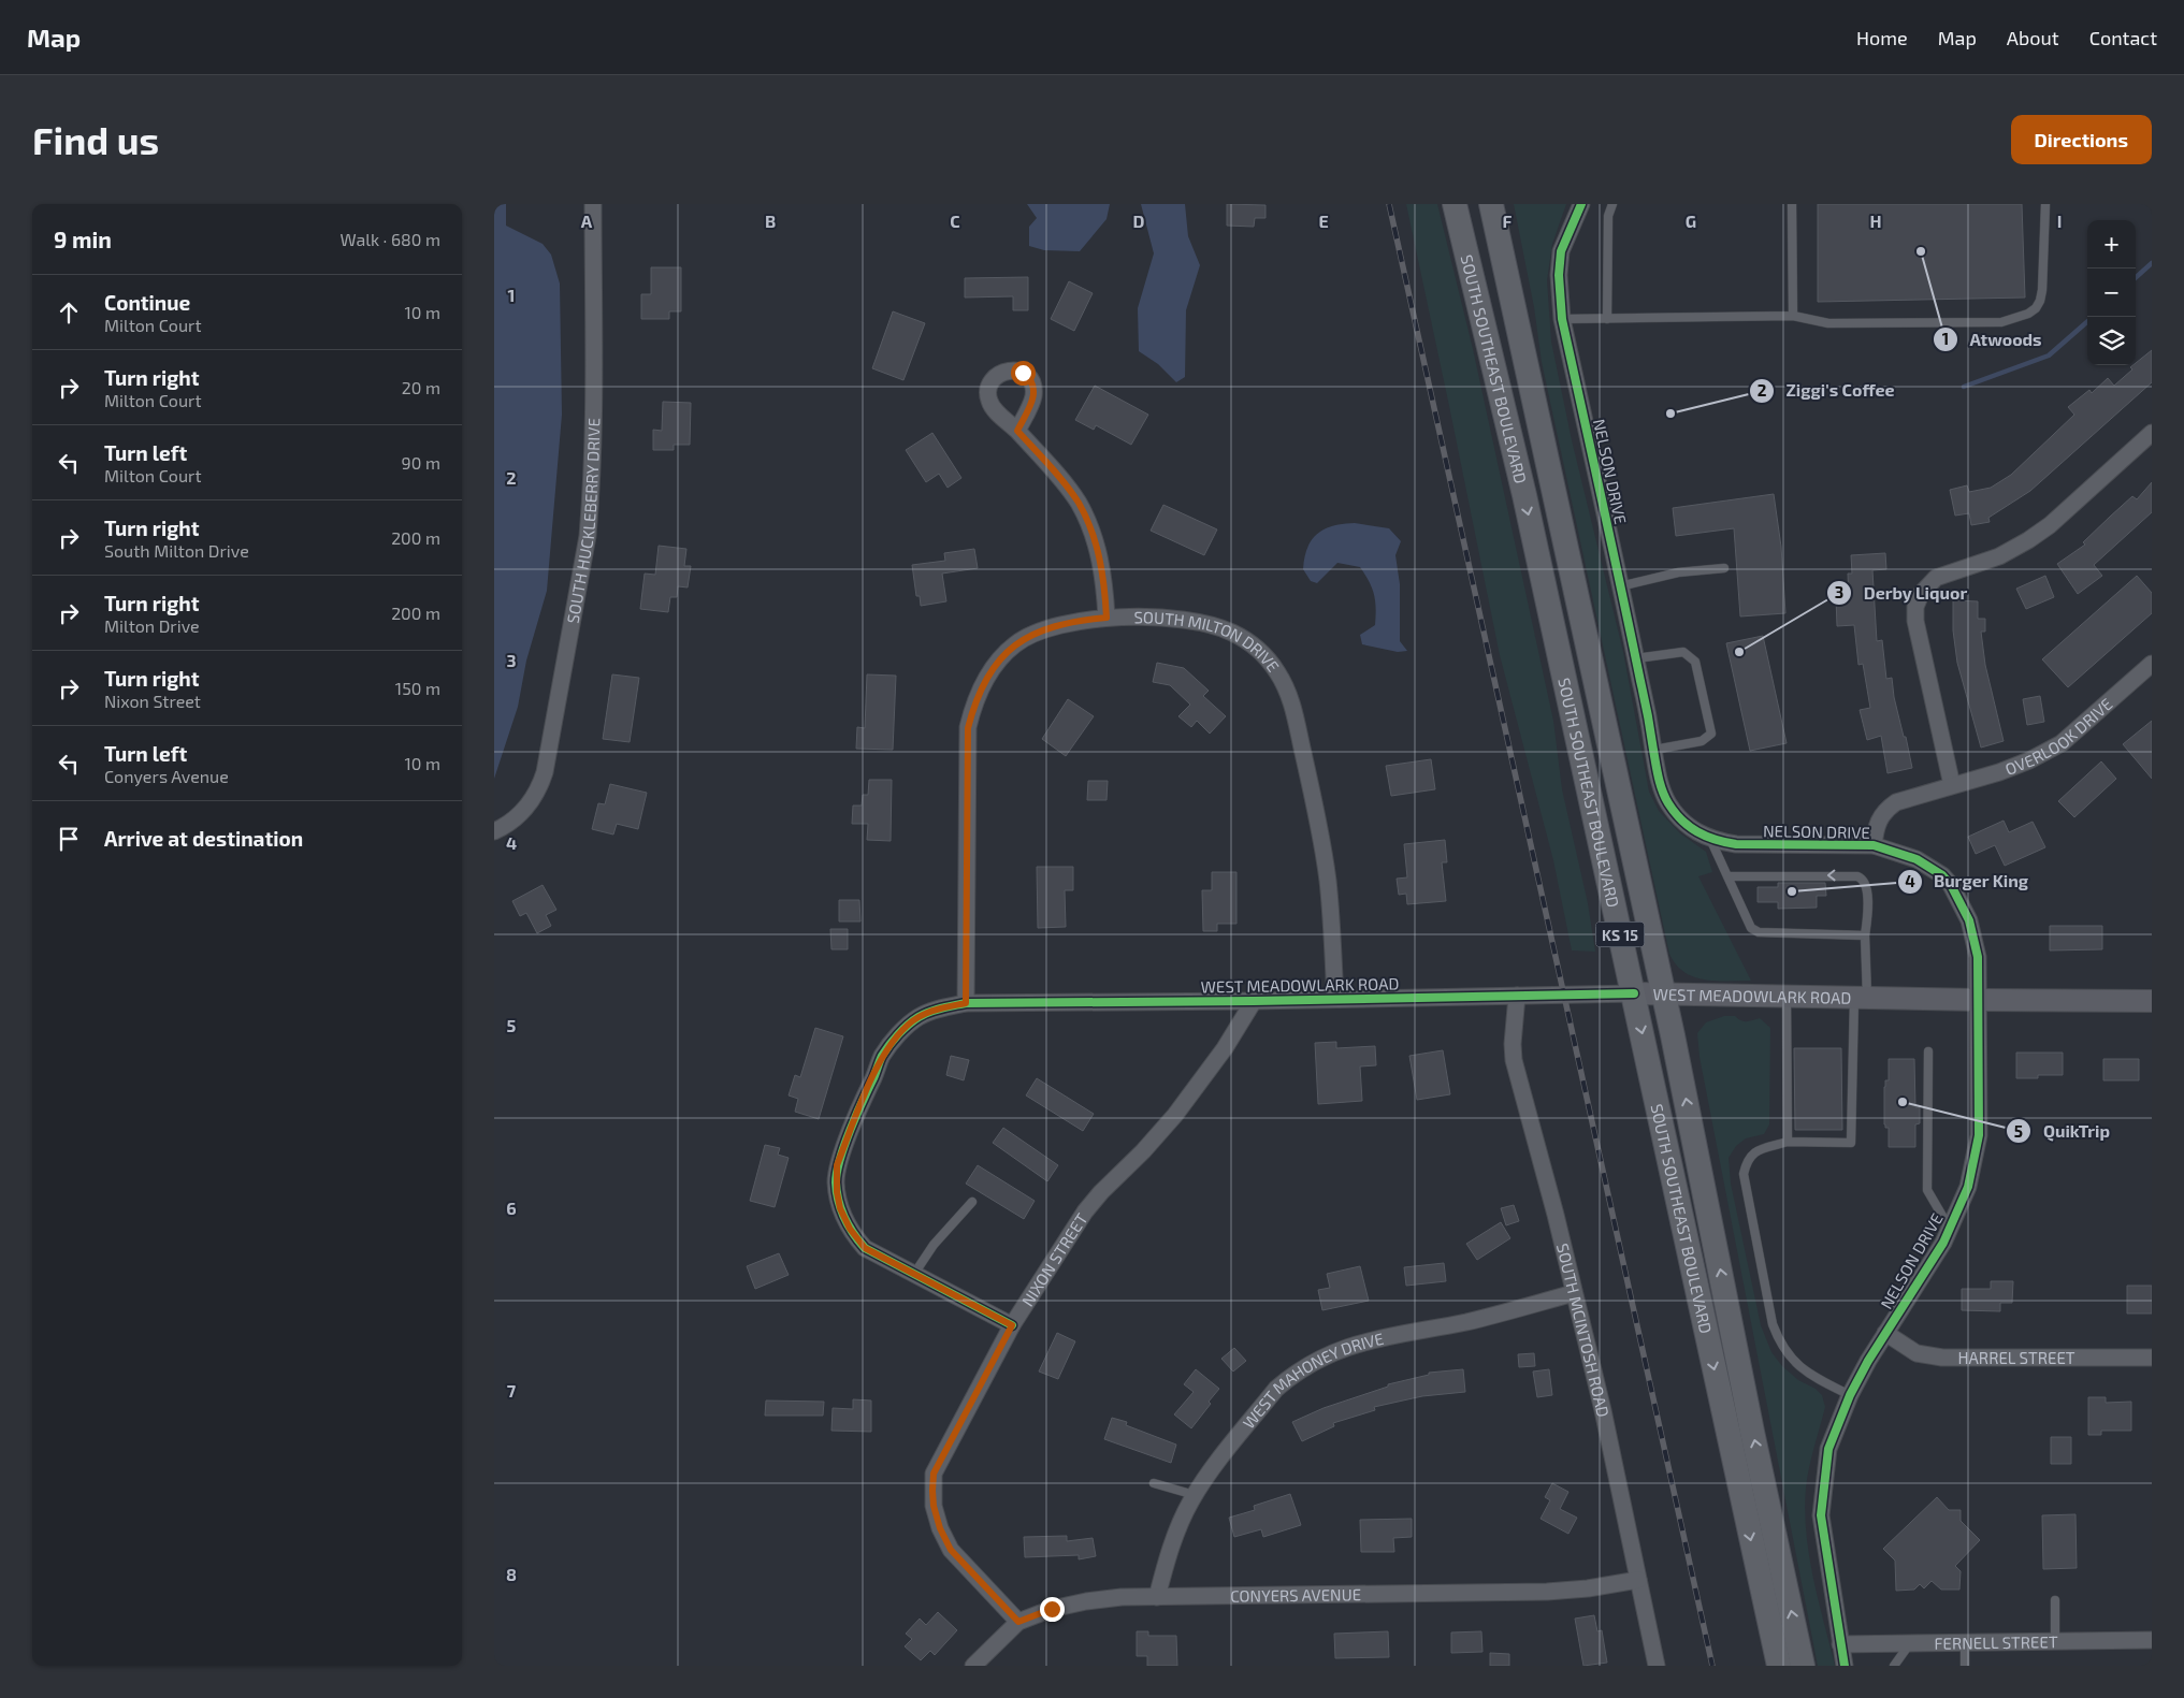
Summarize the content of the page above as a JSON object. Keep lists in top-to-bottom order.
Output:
{
  "streets": {
    "main road": ["SOUTH SOUTHEAST BOULEVARD", "KS 15", "WEST MEADOWLARK ROAD"],
    "street": [
      "NELSON DRIVE",
      "SOUTH HUCKLEBERRY DRIVE",
      "SOUTH MILTON DRIVE",
      "OVERLOOK DRIVE",
      "NIXON STREET",
      "SOUTH MCINTOSH ROAD",
      "HARREL STREET",
      "WEST MAHONEY DRIVE",
      "CONYERS AVENUE",
      "FERNELL STREET"
    ]
  },
  "crossings": [
    ["SOUTH SOUTHEAST BOULEVARD", "WEST MEADOWLARK ROAD"],
    ["NELSON DRIVE", "OVERLOOK DRIVE"],
    ["NELSON DRIVE", "WEST MEADOWLARK ROAD"],
    ["NELSON DRIVE", "HARREL STREET"],
    ["NELSON DRIVE", "FERNELL STREET"],
    ["SOUTH MILTON DRIVE", "WEST MEADOWLARK ROAD"],
    ["WEST MEADOWLARK ROAD", "NIXON STREET"],
    ["WEST MEADOWLARK ROAD", "SOUTH MCINTOSH ROAD"],
    ["NIXON STREET", "CONYERS AVENUE"],
    ["SOUTH MCINTOSH ROAD", "WEST MAHONEY DRIVE"],
    ["SOUTH MCINTOSH ROAD", "CONYERS AVENUE"],
    ["WEST MAHONEY DRIVE", "CONYERS AVENUE"]
  ],
  "places": [
    "Atwoods",
    "Ziggi's Coffee",
    "Derby Liquor",
    "Burger King",
    "QuikTrip"
  ],
  "page": {
    "header": "Map",
    "nav": [
      "Home",
      "Map",
      "About",
      "Contact"
    ],
    "buttons": "Directions",
    "title": "Find us",
    "heading": ["9 min", "Walk · 680 m"],
    "map_buttons": ["+", "−"],
    "list": [
      ["Continue", "Milton Court", "10 m"],
      ["Turn right", "Milton Court", "20 m"],
      ["Turn left", "Milton Court", "90 m"],
      ["Turn right", "South Milton Drive", "200 m"],
      ["Turn right", "Milton Drive", "200 m"],
      ["Turn right", "Nixon Street", "150 m"],
      ["Turn left", "Conyers Avenue", "10 m"],
      "Arrive at destination"
    ]
  },
  "grid": {
    "columns": [
      "A",
      "B",
      "C",
      "D",
      "E",
      "F",
      "G",
      "H",
      "I"
    ],
    "rows": [
      "1",
      "2",
      "3",
      "4",
      "5",
      "6",
      "7",
      "8"
    ]
  }
}
